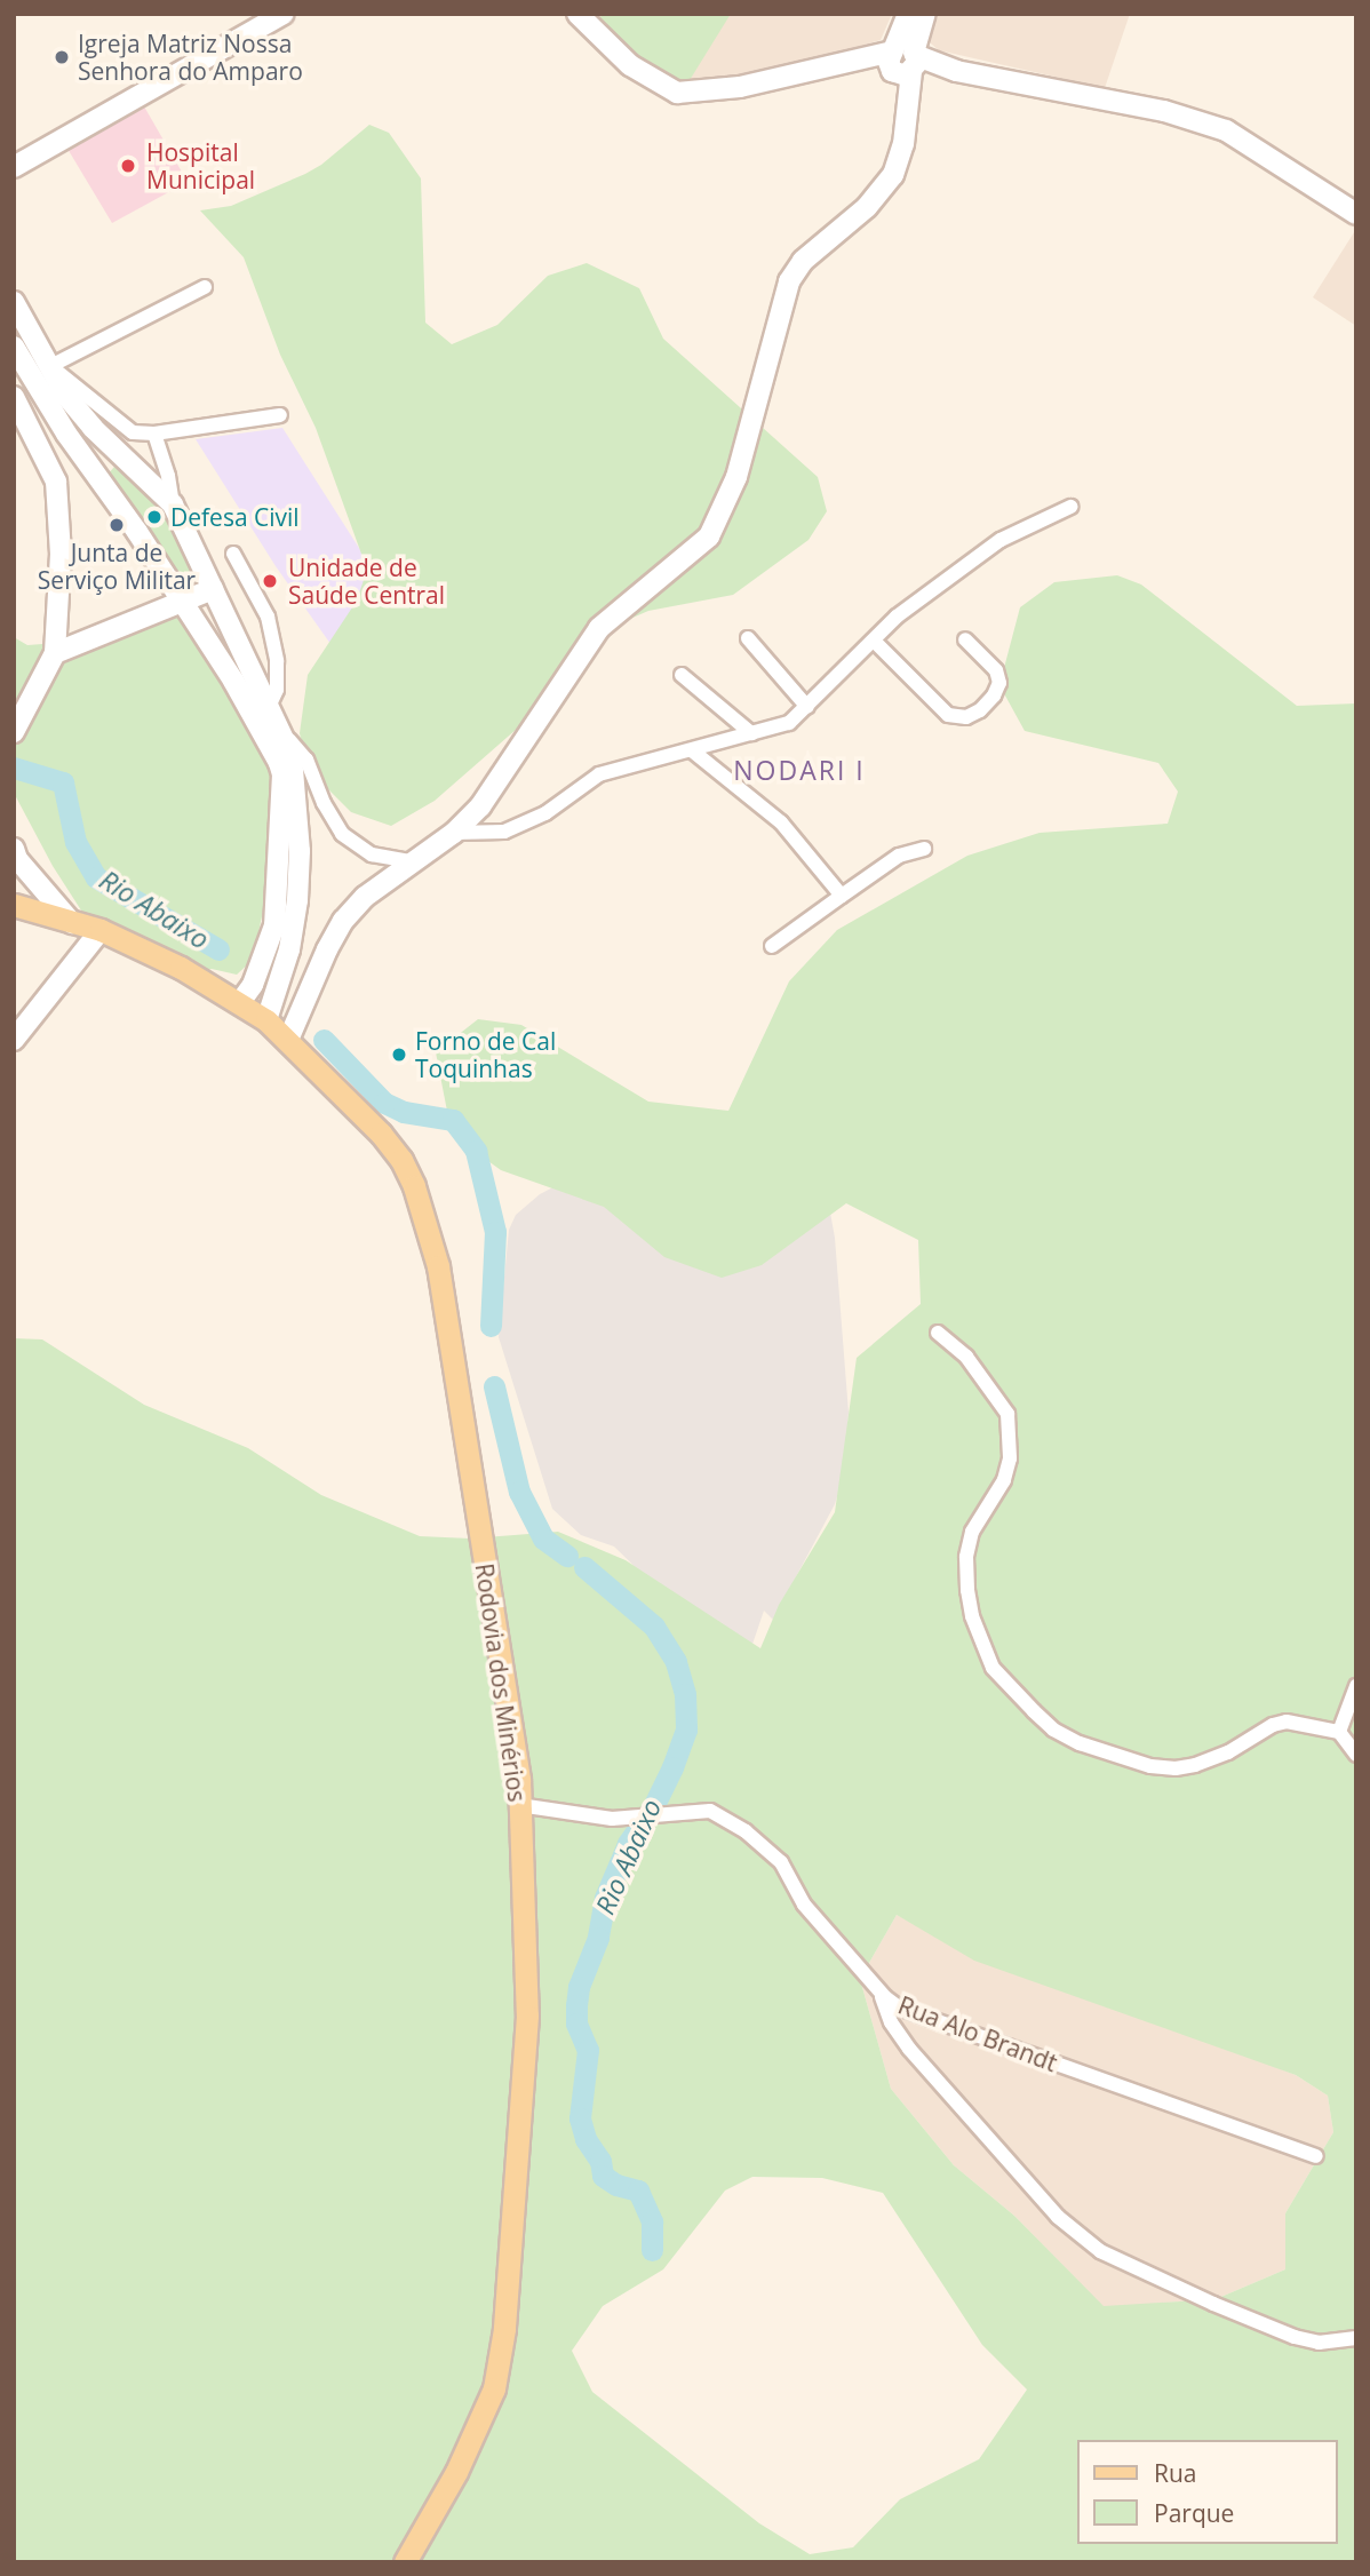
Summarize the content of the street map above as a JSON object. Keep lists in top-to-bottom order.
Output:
{
  "streets": {
    "main road": ["Rodovia dos Minérios"],
    "street": ["Rua Alo Brandt"]
  },
  "crossings": [
    ["Rodovia dos Minérios", "Rua Alo Brandt"]
  ],
  "districts": ["NODARI I"],
  "water": ["Rio Abaixo"],
  "places": [
    "Igreja Matriz Nossa Senhora do Amparo",
    "Hospital Municipal",
    "Defesa Civil",
    "Junta de Serviço Militar",
    "Unidade de Saúde Central",
    "Forno de Cal Toquinhas"
  ],
  "legend": ["Rua", "Parque"]
}
